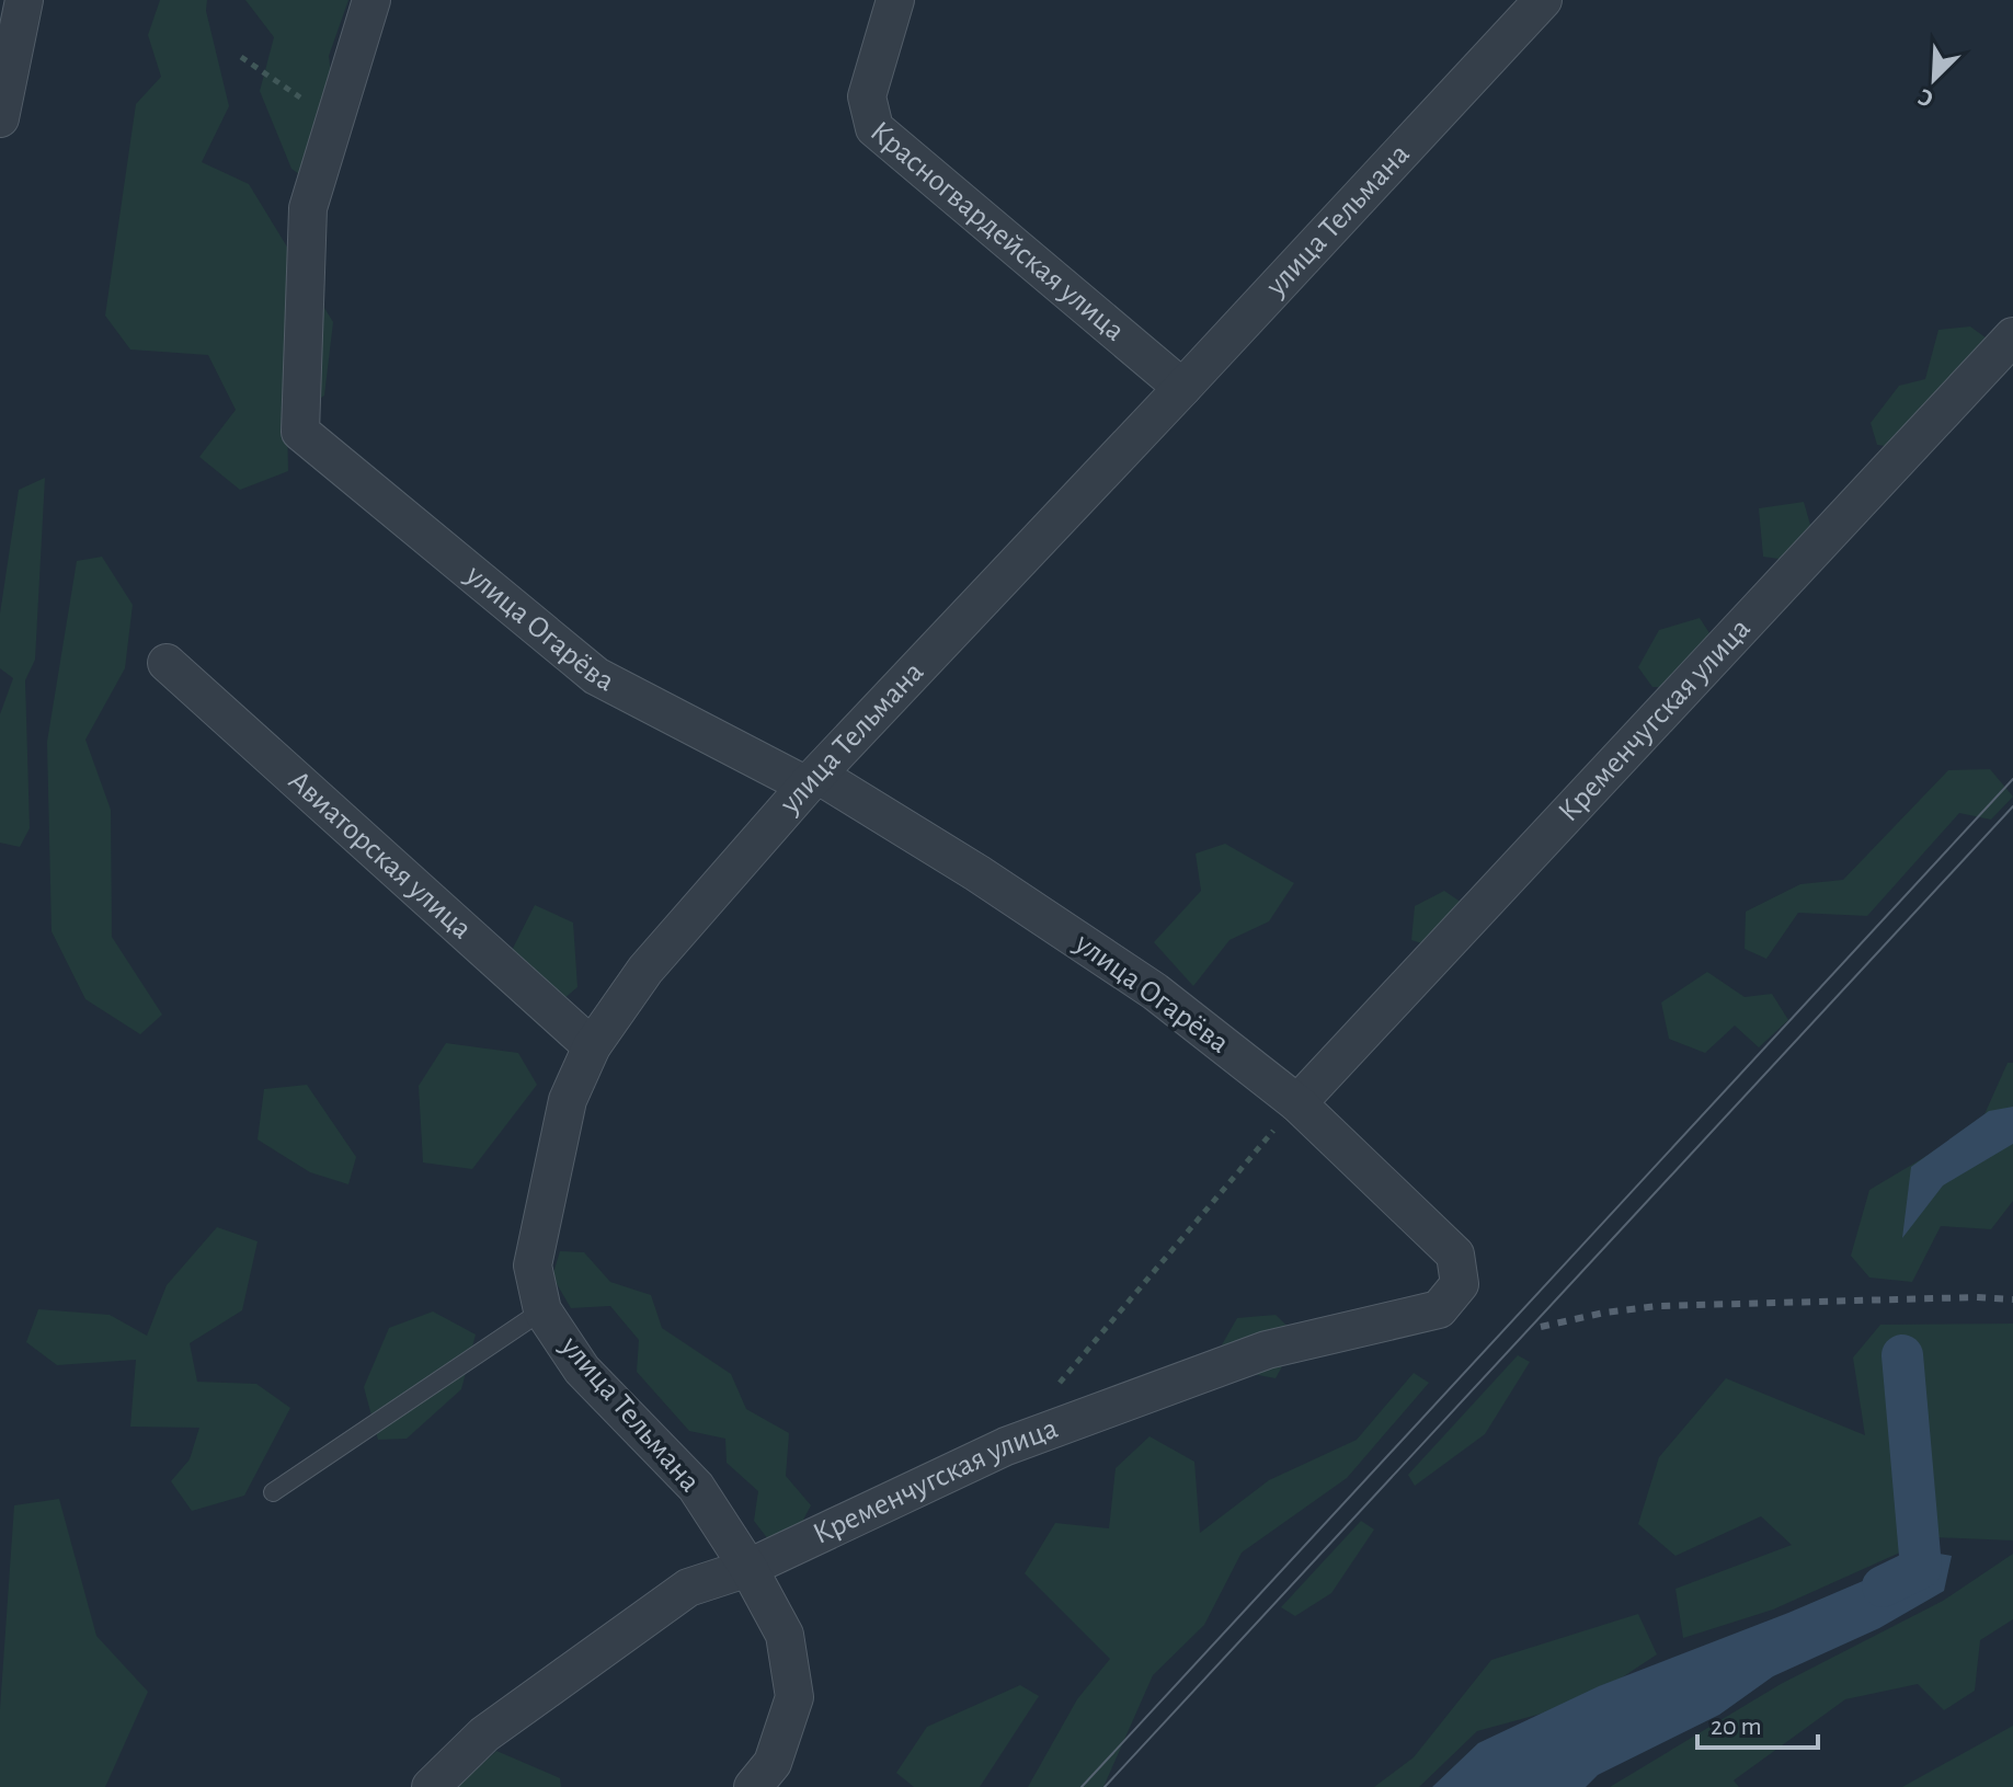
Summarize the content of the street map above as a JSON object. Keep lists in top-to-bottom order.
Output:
{
  "streets": {
    "street": [
      "улица Тельмана",
      "Красногвардейская улица",
      "улица Огарёва",
      "Кременчугская улица",
      "Авиаторская улица"
    ]
  },
  "crossings": [
    ["улица Тельмана", "Красногвардейская улица"],
    ["улица Тельмана", "улица Огарёва"],
    ["улица Тельмана", "Кременчугская улица"],
    ["улица Тельмана", "Авиаторская улица"],
    ["улица Огарёва", "Кременчугская улица"]
  ],
  "scale_bar": "20 m",
  "north": "bottom left"
}
